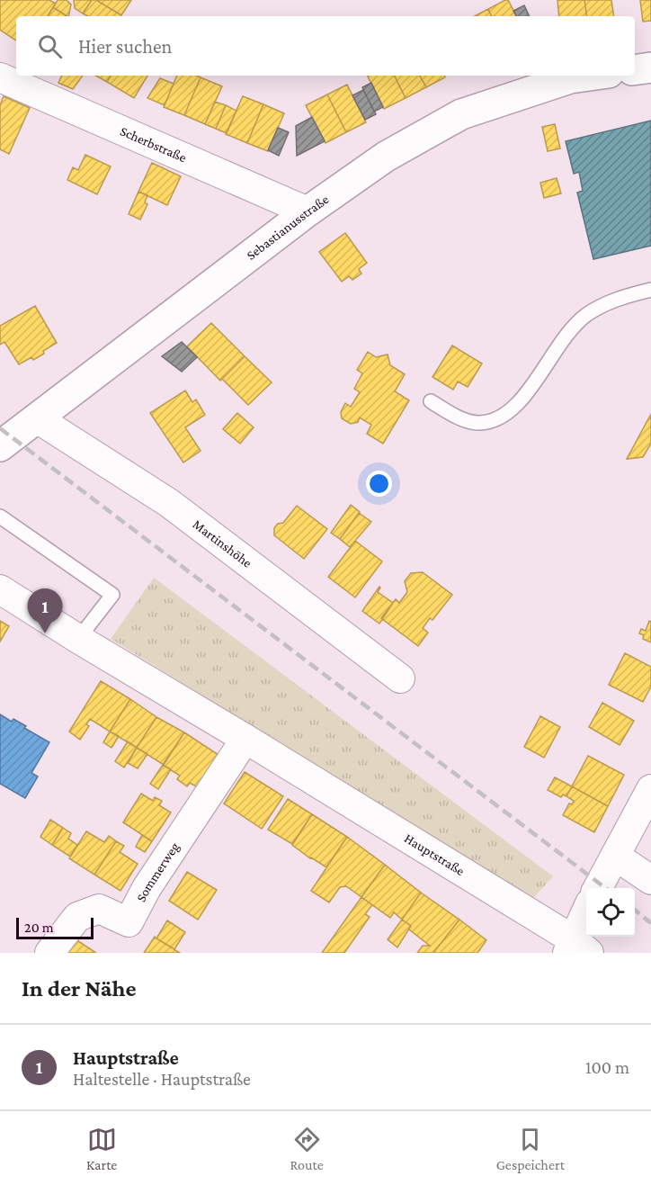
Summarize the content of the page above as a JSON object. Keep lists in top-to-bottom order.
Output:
{
  "streets": {
    "main road": ["Sebastianusstraße"],
    "street": [
      "Scherbstraße",
      "Martinshöhe",
      "Hauptstraße",
      "Sommerweg"
    ]
  },
  "crossings": [
    ["Scherbstraße", "Sebastianusstraße"],
    ["Sebastianusstraße", "Martinshöhe"],
    ["Hauptstraße", "Sommerweg"]
  ],
  "scale_bar": "20 m",
  "page": {
    "search": "Hier suchen",
    "pins": "1",
    "scale": "20 m",
    "heading": "In der Nähe",
    "list": [
      {
        "mark": "1",
        "name": "Hauptstraße",
        "note": "Haltestelle · Hauptstraße",
        "value": "100 m"
      }
    ],
    "nav": ["Karte", "Route", "Gespeichert"]
  }
}
